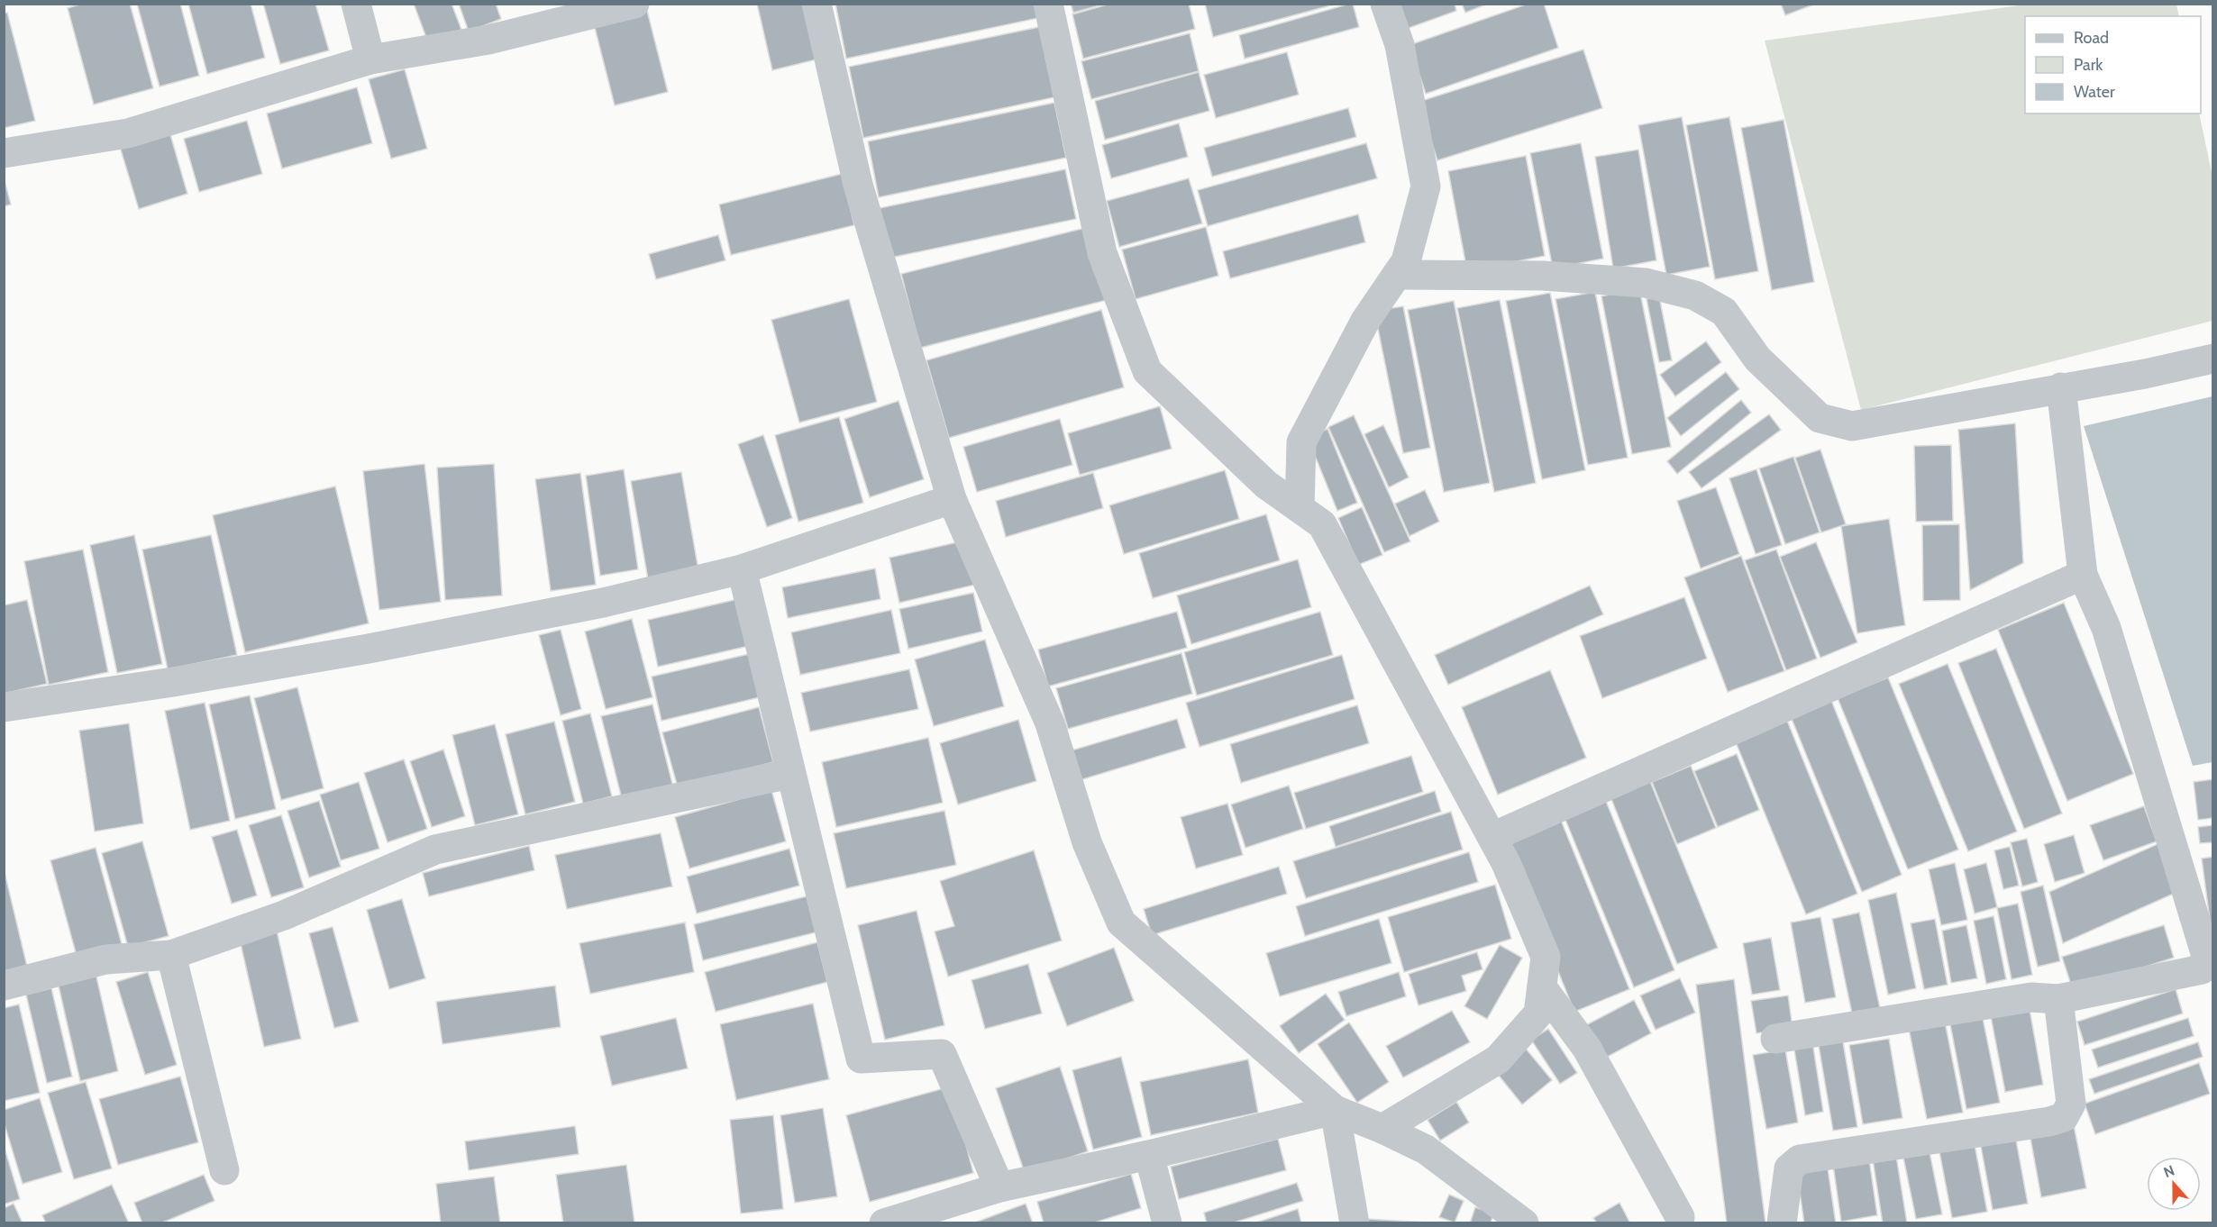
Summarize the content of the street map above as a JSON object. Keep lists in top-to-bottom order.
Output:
{
  "legend": ["Road", "Park", "Water"],
  "north": "top"
}
